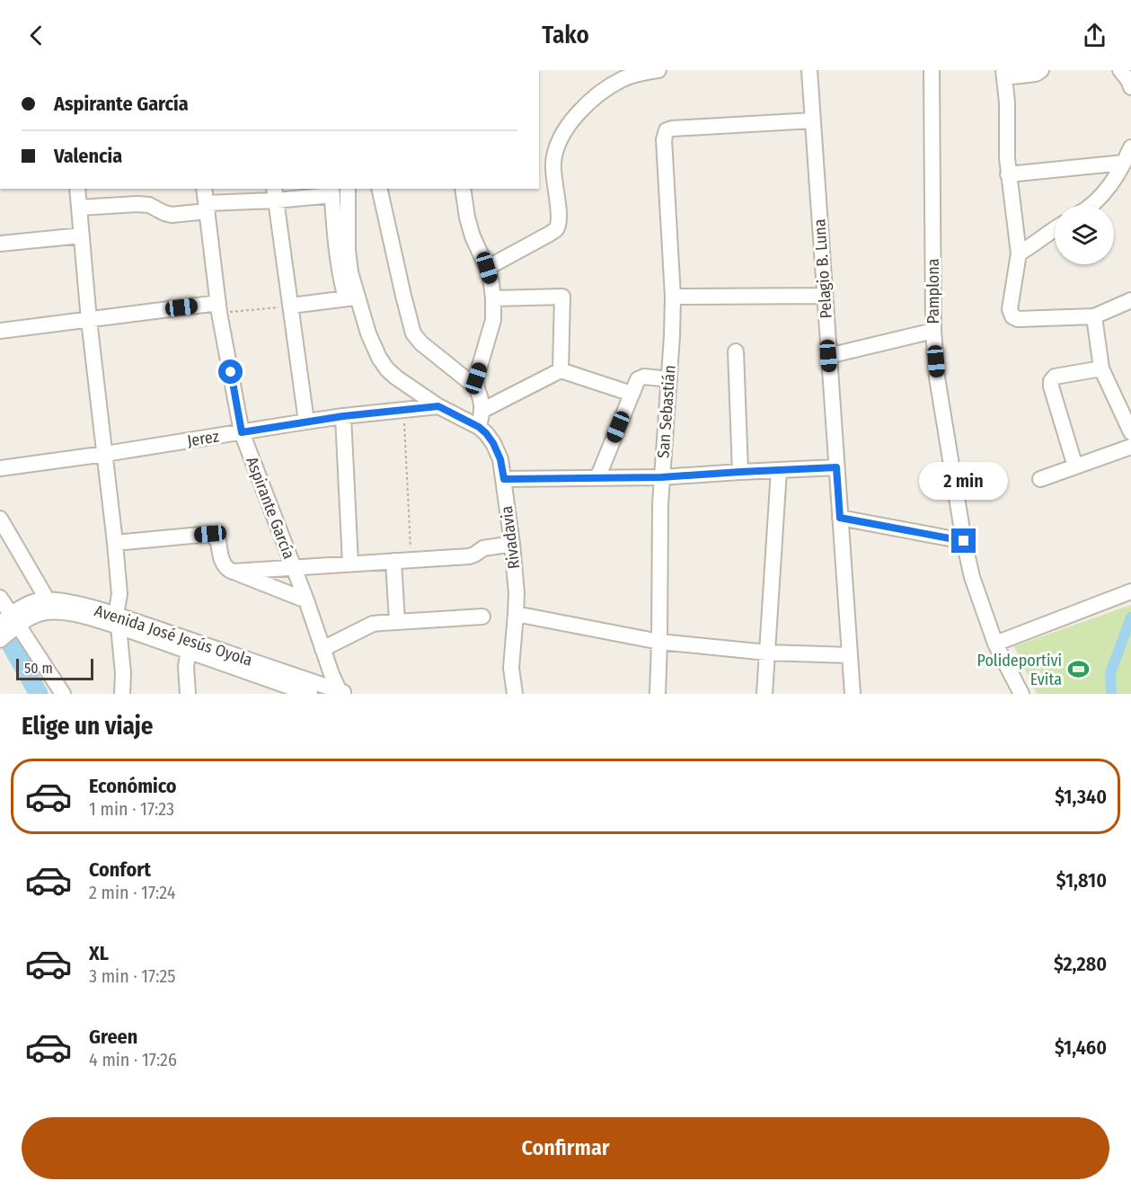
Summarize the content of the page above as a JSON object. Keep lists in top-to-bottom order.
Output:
{
  "streets": {
    "street": [
      "Pelagio B. Luna",
      "Pamplona",
      "San Sebastián",
      "Jerez",
      "Aspirante García",
      "Rivadavia",
      "Avenida José Jesús Oyola"
    ]
  },
  "crossings": [
    ["Pelagio B. Luna", "San Sebastián"],
    ["Jerez", "Aspirante García"],
    ["Jerez", "Rivadavia"],
    ["Aspirante García", "Avenida José Jesús Oyola"]
  ],
  "places": {
    "sports": ["Polideportivi Evita"]
  },
  "scale_bar": "50 m",
  "page": {
    "header": "Tako",
    "banner": ["Aspirante García", "Valencia"],
    "bubble": "2 min",
    "scale": "50 m",
    "heading": "Elige un viaje",
    "list": [
      {
        "name": "Económico",
        "note": "1 min · 17:23",
        "value": "$1,340"
      },
      {
        "name": "Confort",
        "note": "2 min · 17:24",
        "value": "$1,810"
      },
      {
        "name": "XL",
        "note": "3 min · 17:25",
        "value": "$2,280"
      },
      {
        "name": "Green",
        "note": "4 min · 17:26",
        "value": "$1,460"
      }
    ],
    "buttons": "Confirmar"
  }
}
